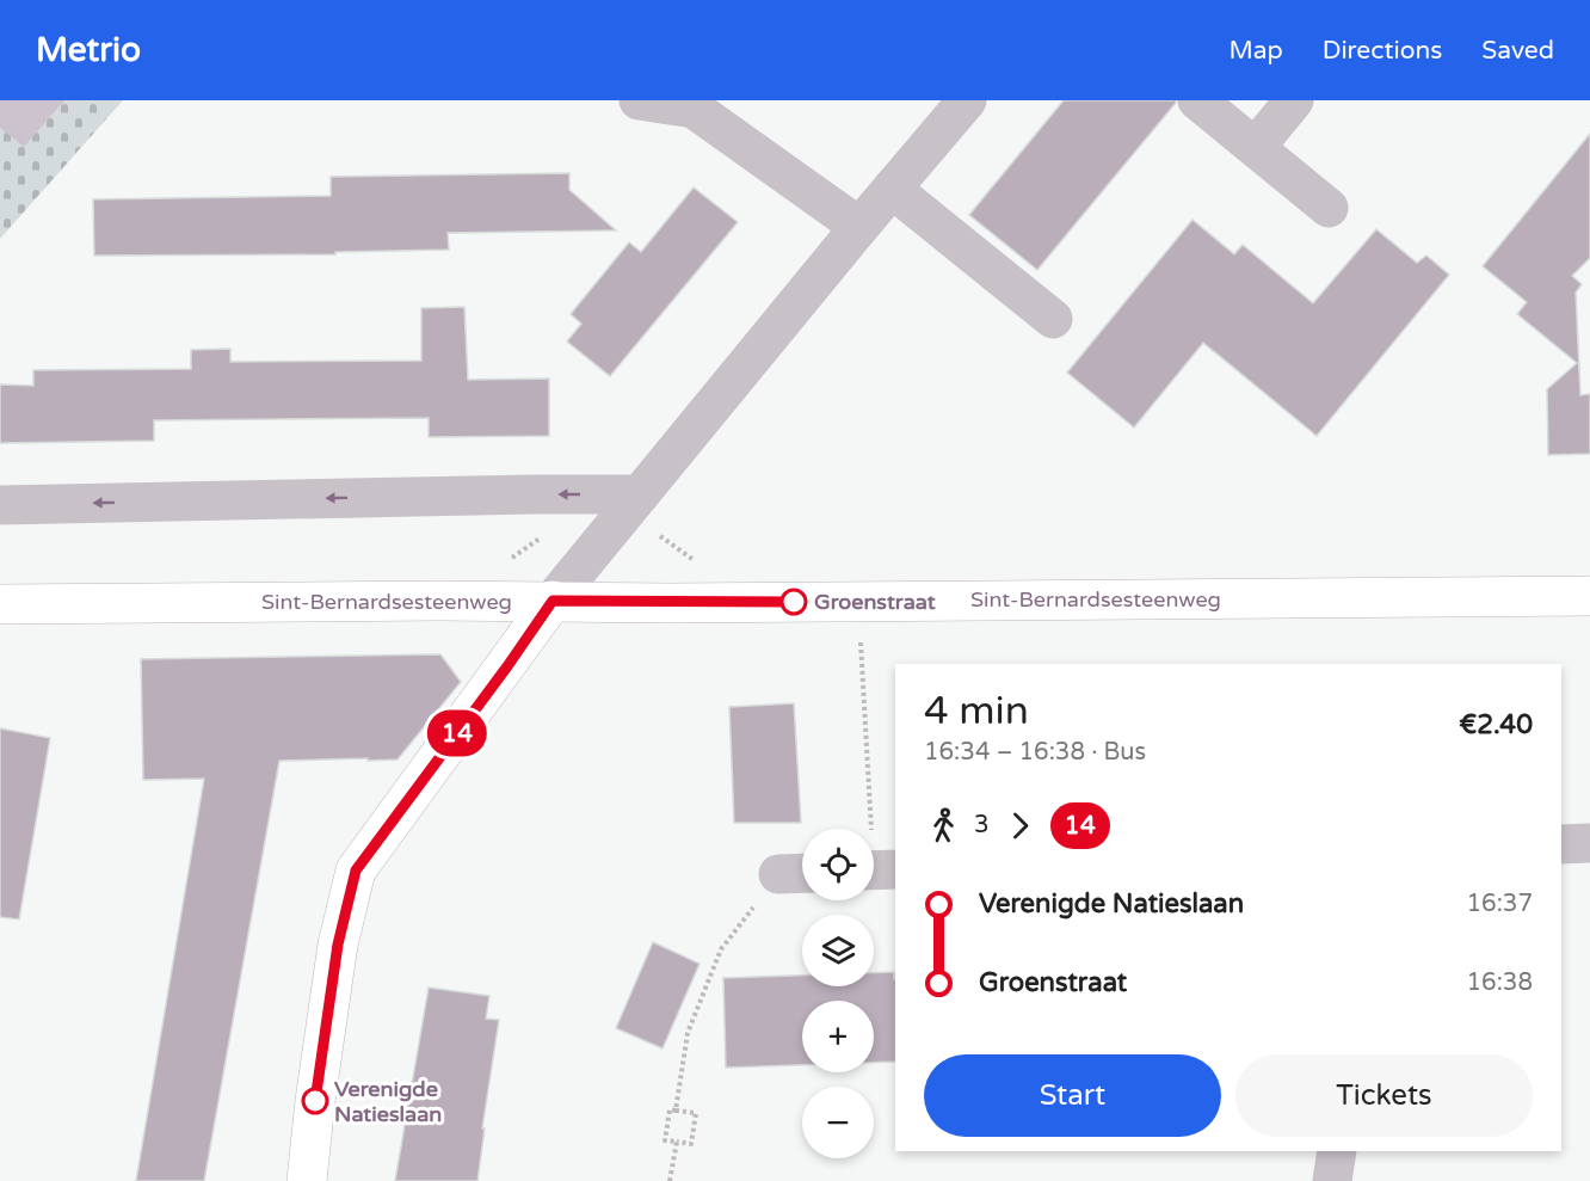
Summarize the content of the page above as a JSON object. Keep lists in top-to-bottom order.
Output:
{
  "streets": {
    "main road": ["Sint-Bernardsesteenweg"]
  },
  "places": ["Groenstraat", "Verenigde Natieslaan"],
  "lines": ["bus line 14"],
  "page": {
    "header": "Metrio",
    "nav": ["Map", "Directions", "Saved"],
    "on_map": "14",
    "heading": ["4 min", "16:34 – 16:38 · Bus", "€2.40"],
    "legs": ["3", "14"],
    "map_buttons": ["+", "−"],
    "list": [
      {
        "name": "Verenigde Natieslaan",
        "value": "16:37"
      },
      {
        "name": "Groenstraat",
        "value": "16:38"
      }
    ],
    "buttons": ["Start", "Tickets"]
  }
}
